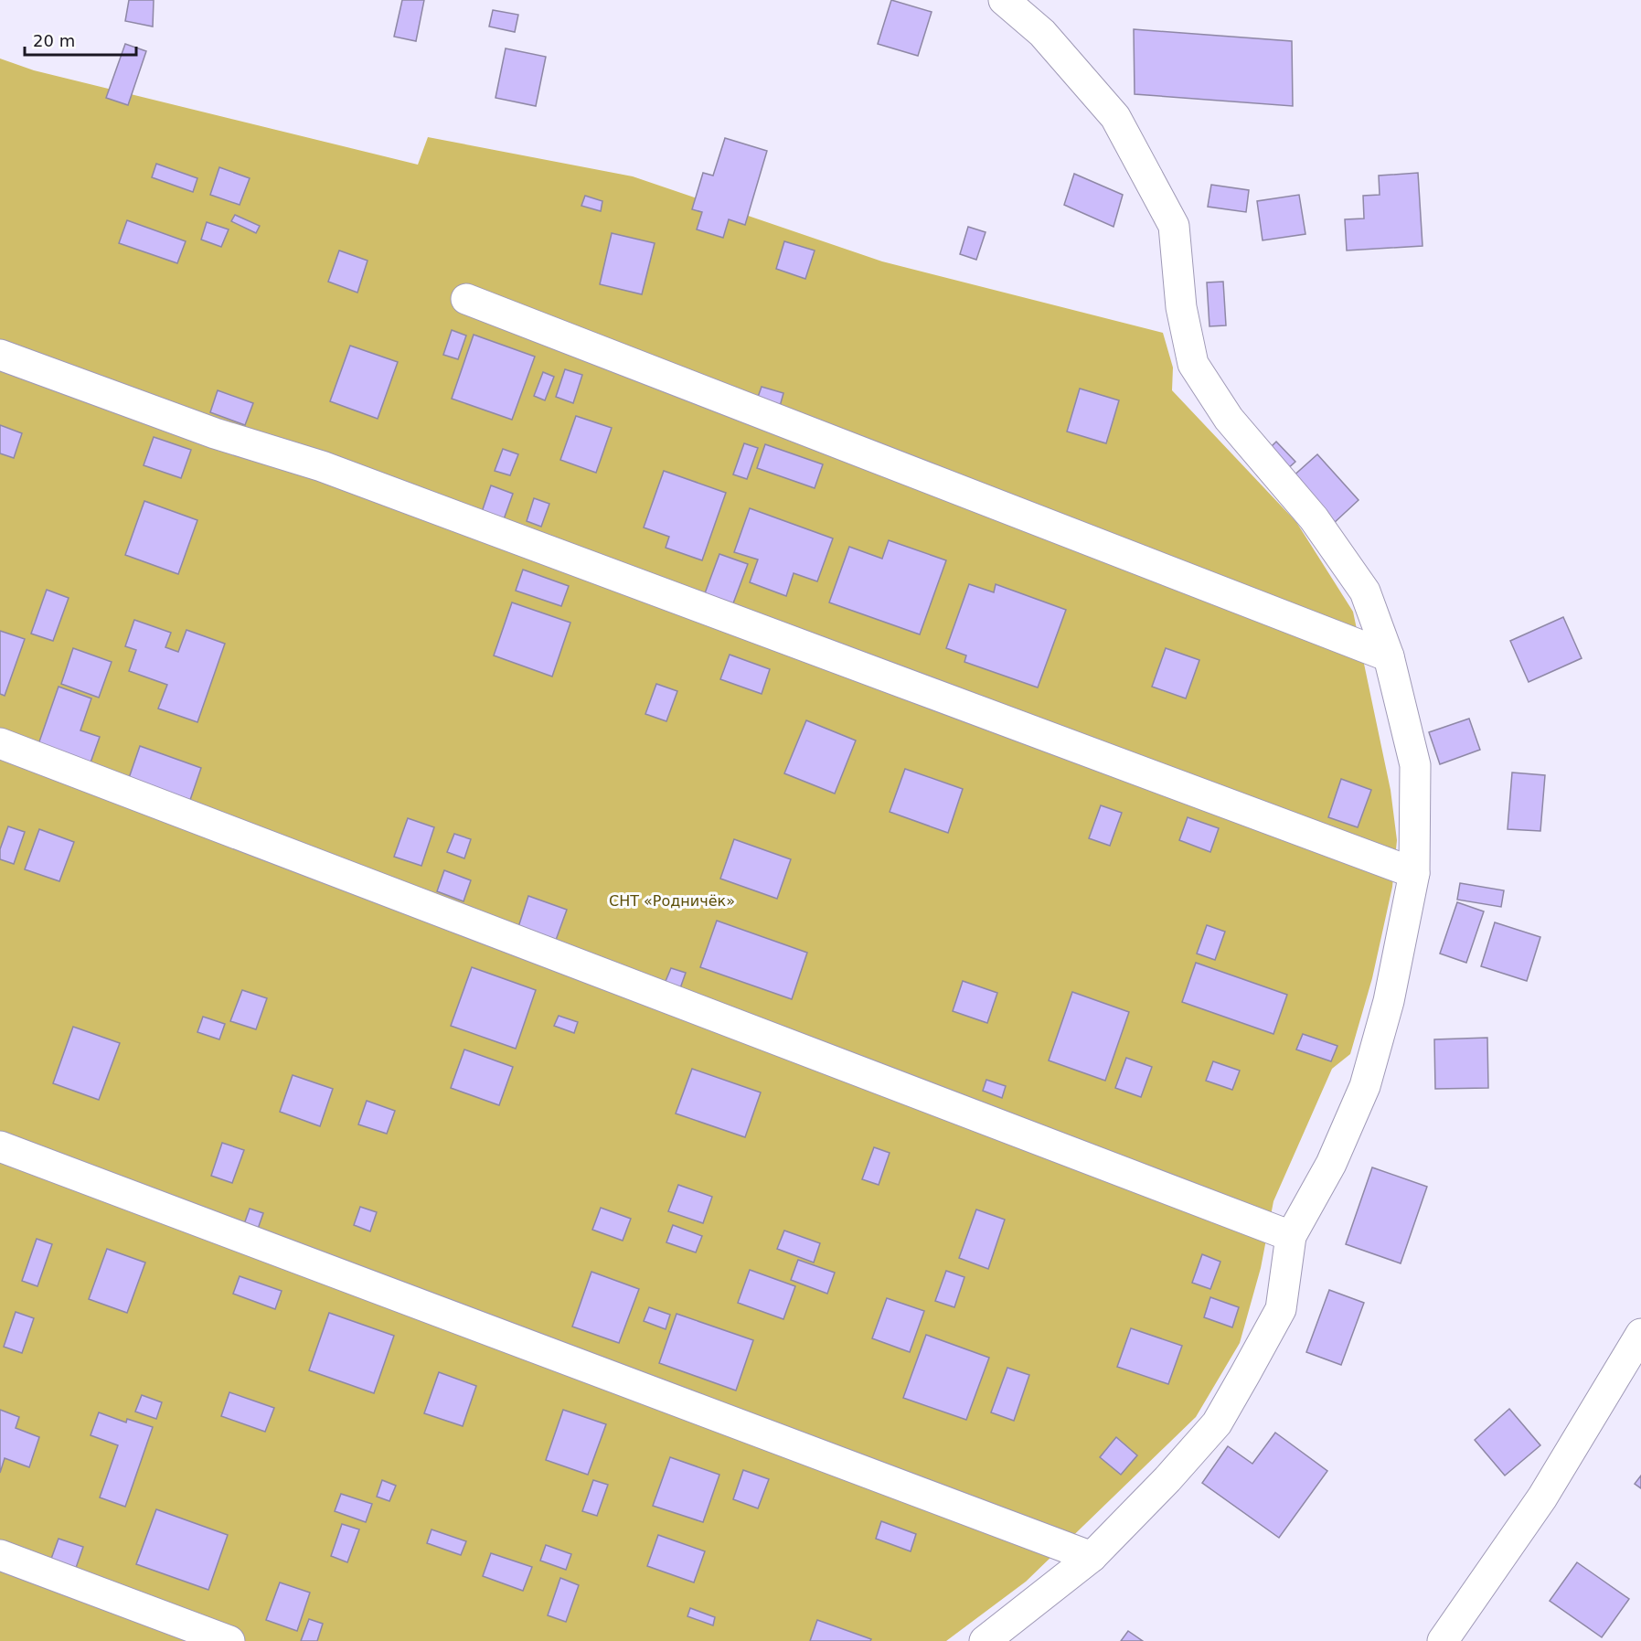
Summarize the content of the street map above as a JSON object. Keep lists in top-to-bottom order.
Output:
{
  "parks": ["СНТ «Родничёк»"],
  "scale_bar": "20 m"
}
